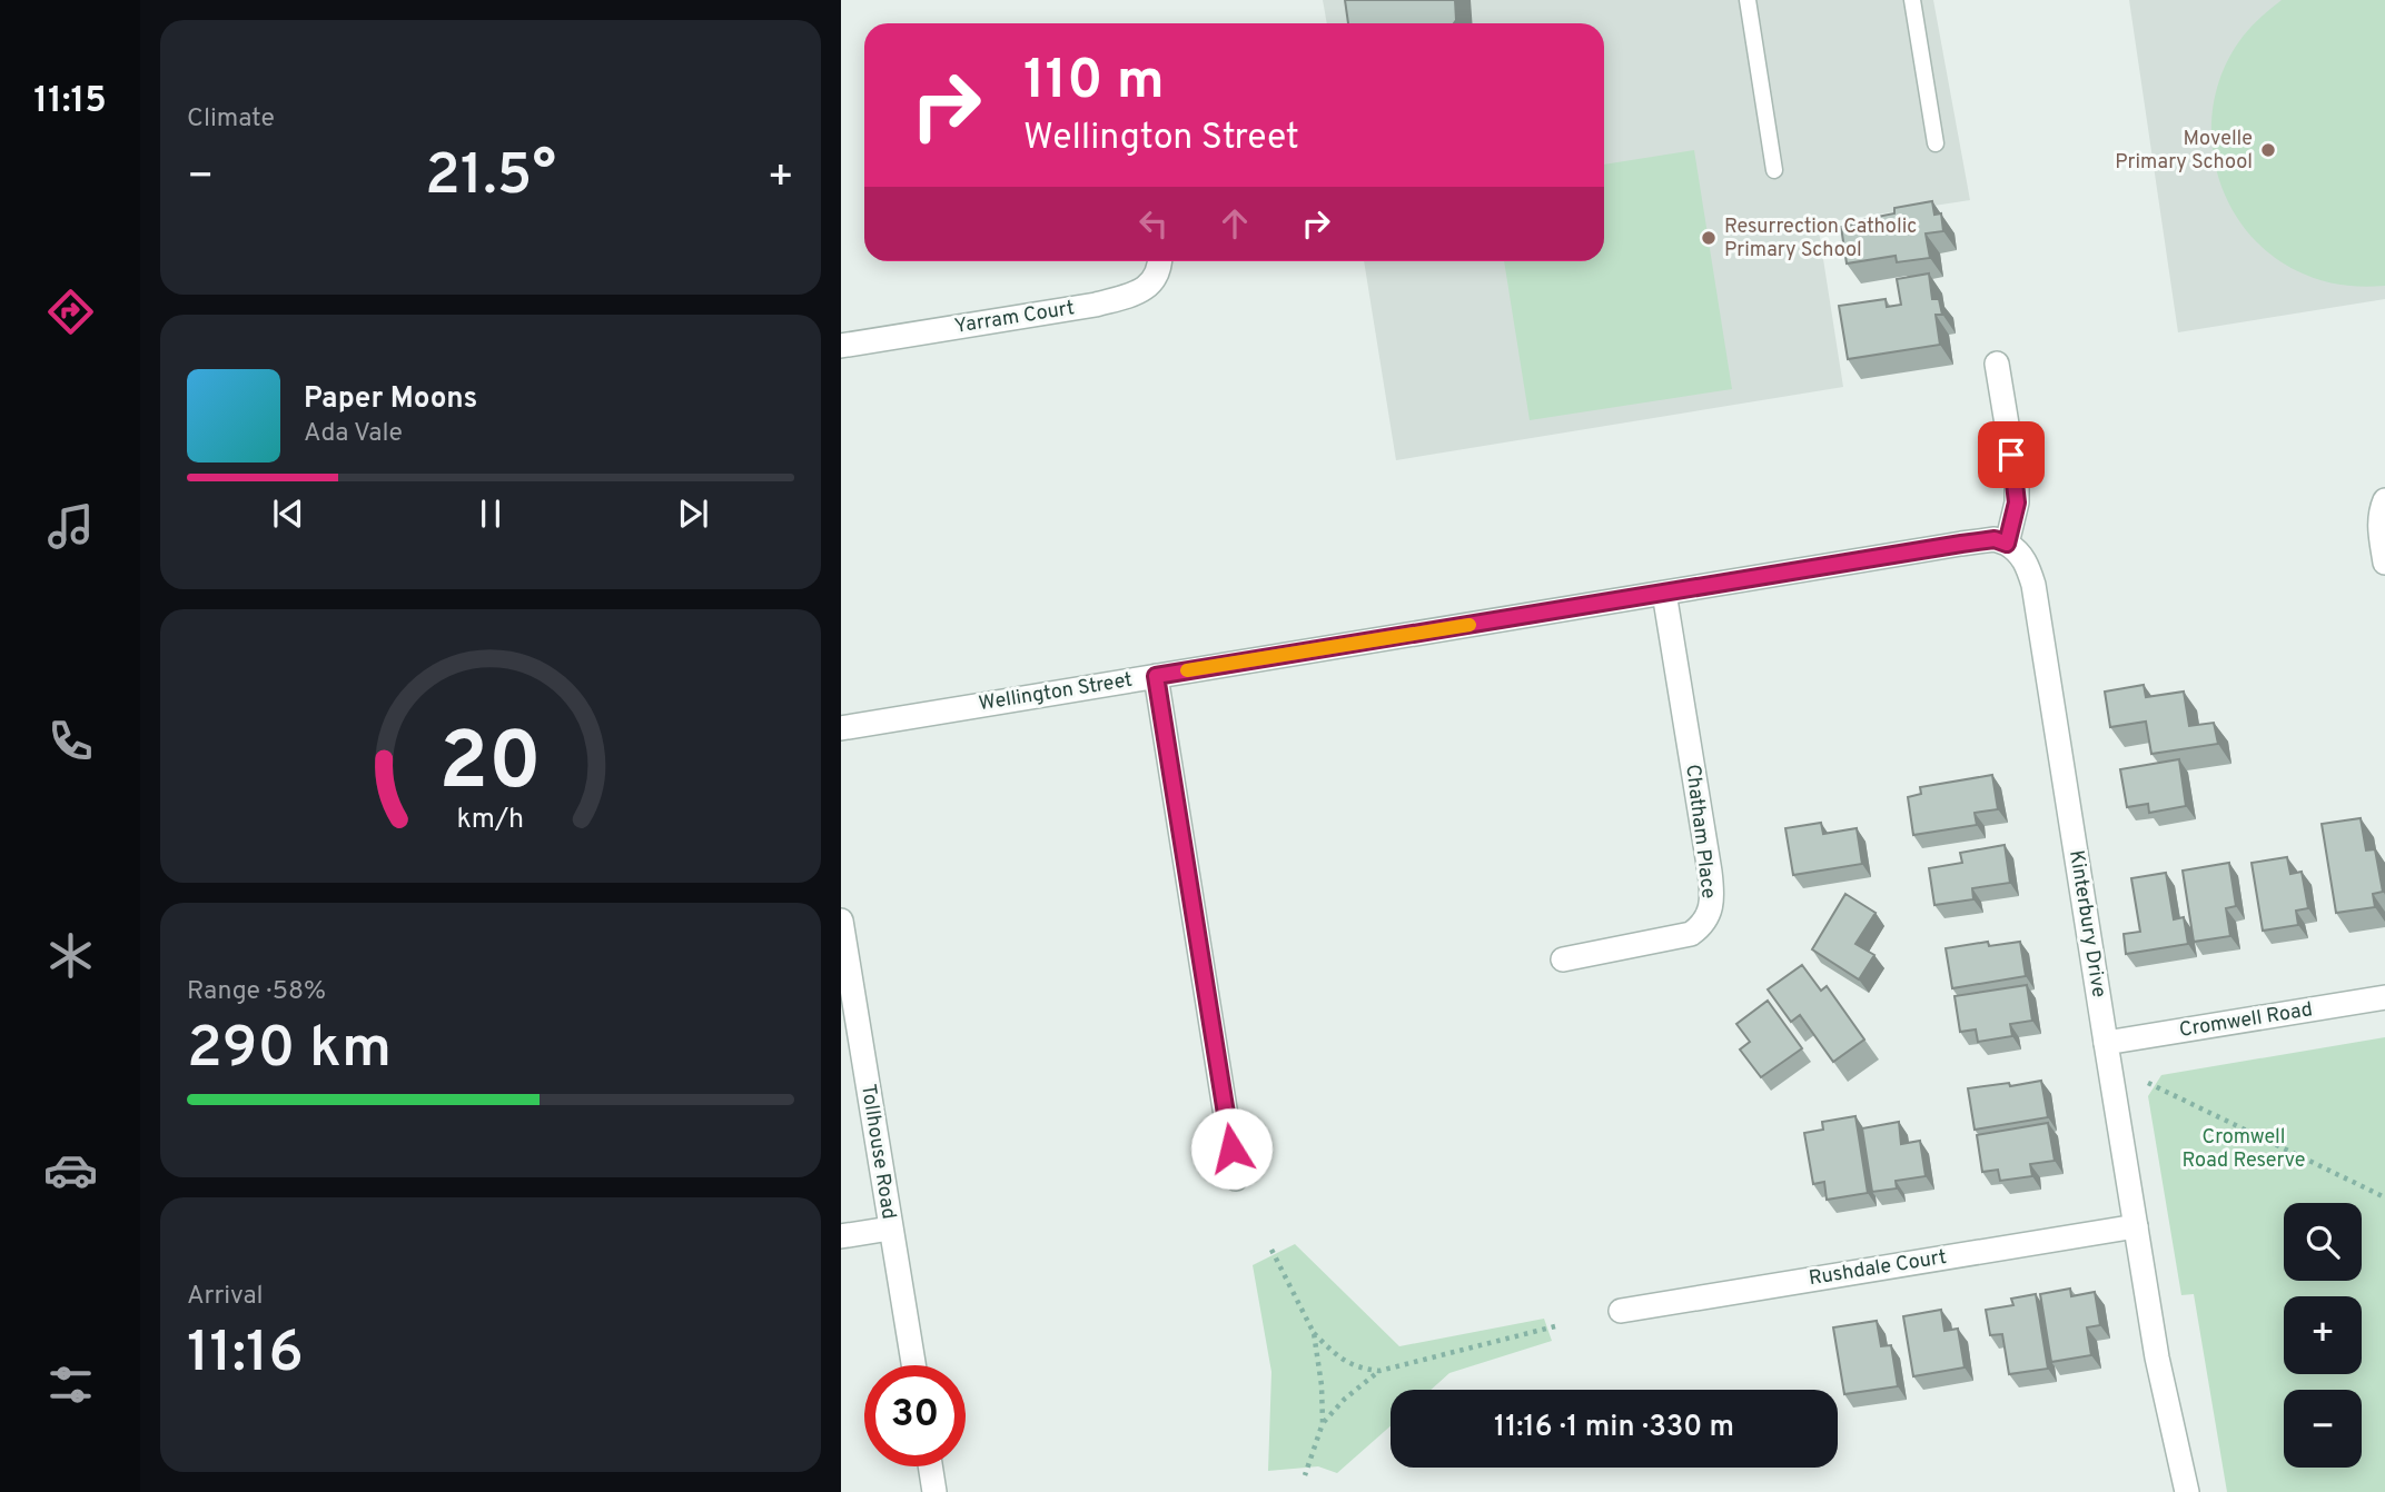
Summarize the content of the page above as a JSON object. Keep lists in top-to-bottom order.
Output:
{
  "streets": {
    "street": [
      "Yarram Court",
      "Wellington Street",
      "Chatham Place",
      "Kinterbury Drive",
      "Cromwell Road",
      "Tollhouse Road",
      "Rushdale Court"
    ]
  },
  "crossings": [
    ["Wellington Street", "Chatham Place"],
    ["Wellington Street", "Kinterbury Drive"],
    ["Kinterbury Drive", "Cromwell Road"],
    ["Kinterbury Drive", "Rushdale Court"]
  ],
  "parks": ["Cromwell Road Reserve"],
  "places": ["Movelle Primary School", "Resurrection Catholic Primary School"],
  "page": {
    "tabs": "11:15",
    "tile": [
      "Climate",
      ["Range · 58%", "290 km"],
      ["Arrival", "11:16"]
    ],
    "turn": ["110 m", "Wellington Street"],
    "heat": ["−", "21.5°", "+"],
    "song": ["Paper Moons", "Ada Vale"],
    "map_buttons": ["+", "−"],
    "limit": "30",
    "trip": "11:16 · 1 min · 330 m",
    "gauge": ["20", "km/h"]
  }
}
